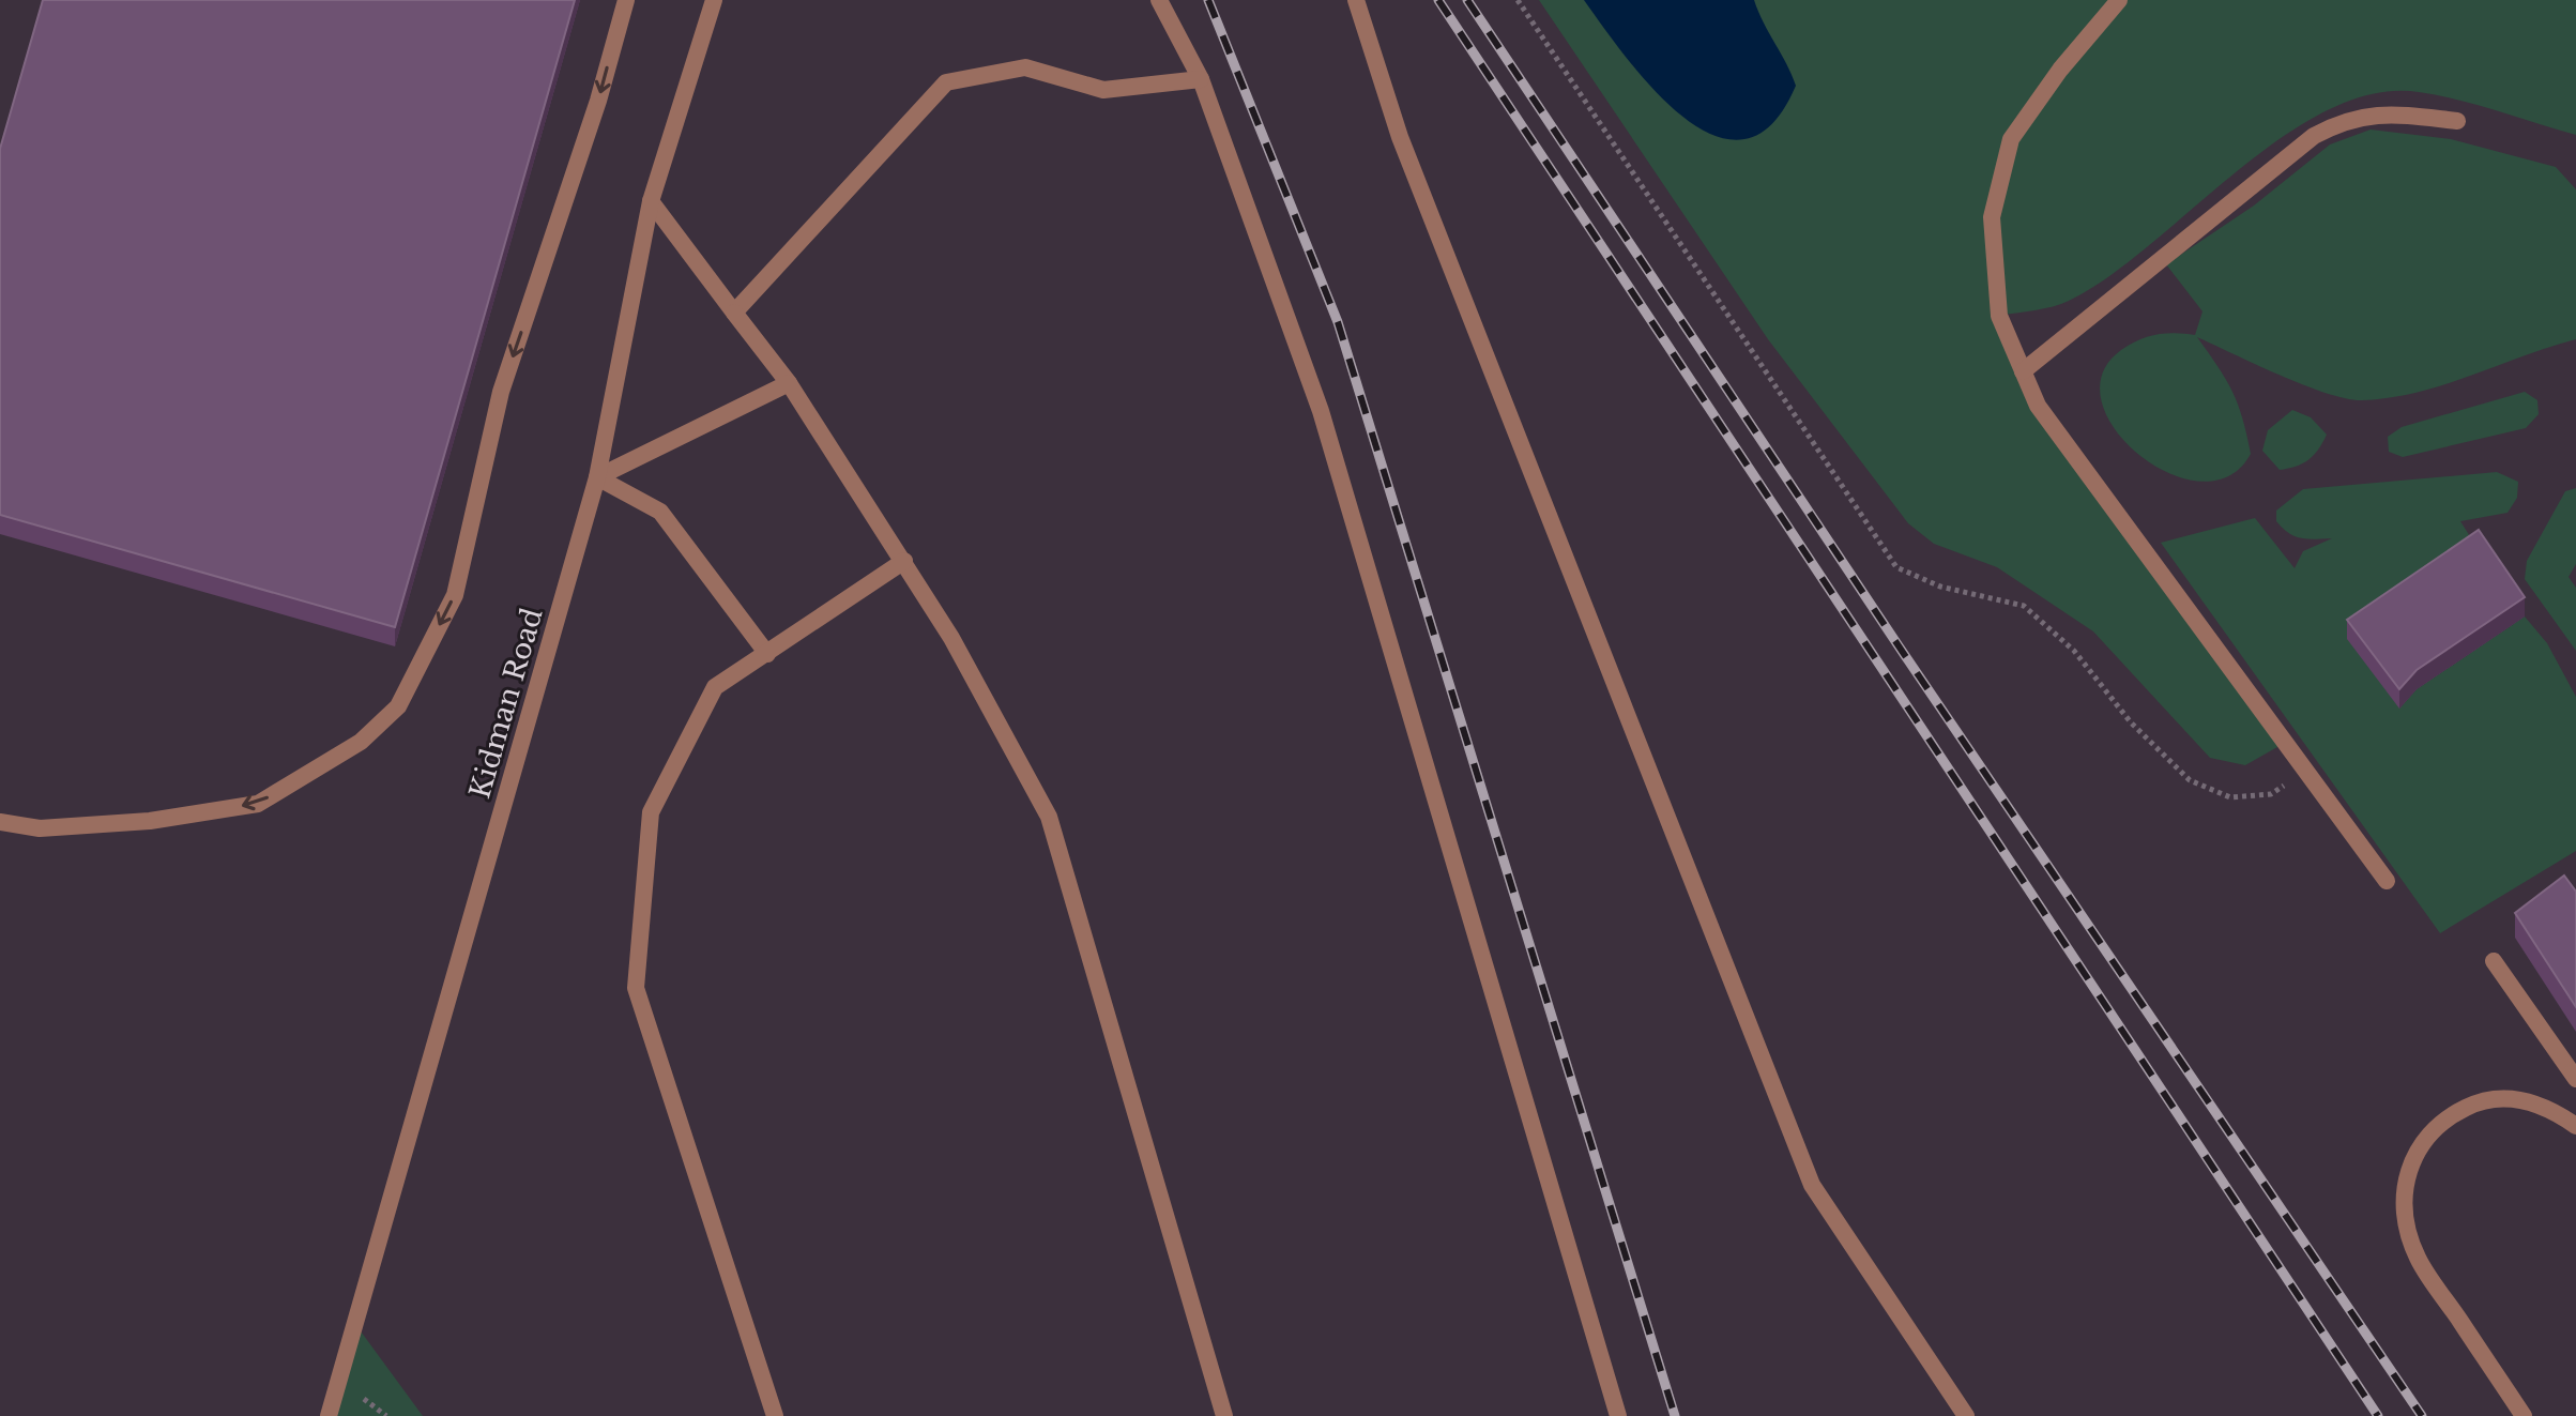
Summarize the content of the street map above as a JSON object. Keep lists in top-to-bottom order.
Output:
{
  "streets": {
    "street": ["Kidman Road"]
  }
}
